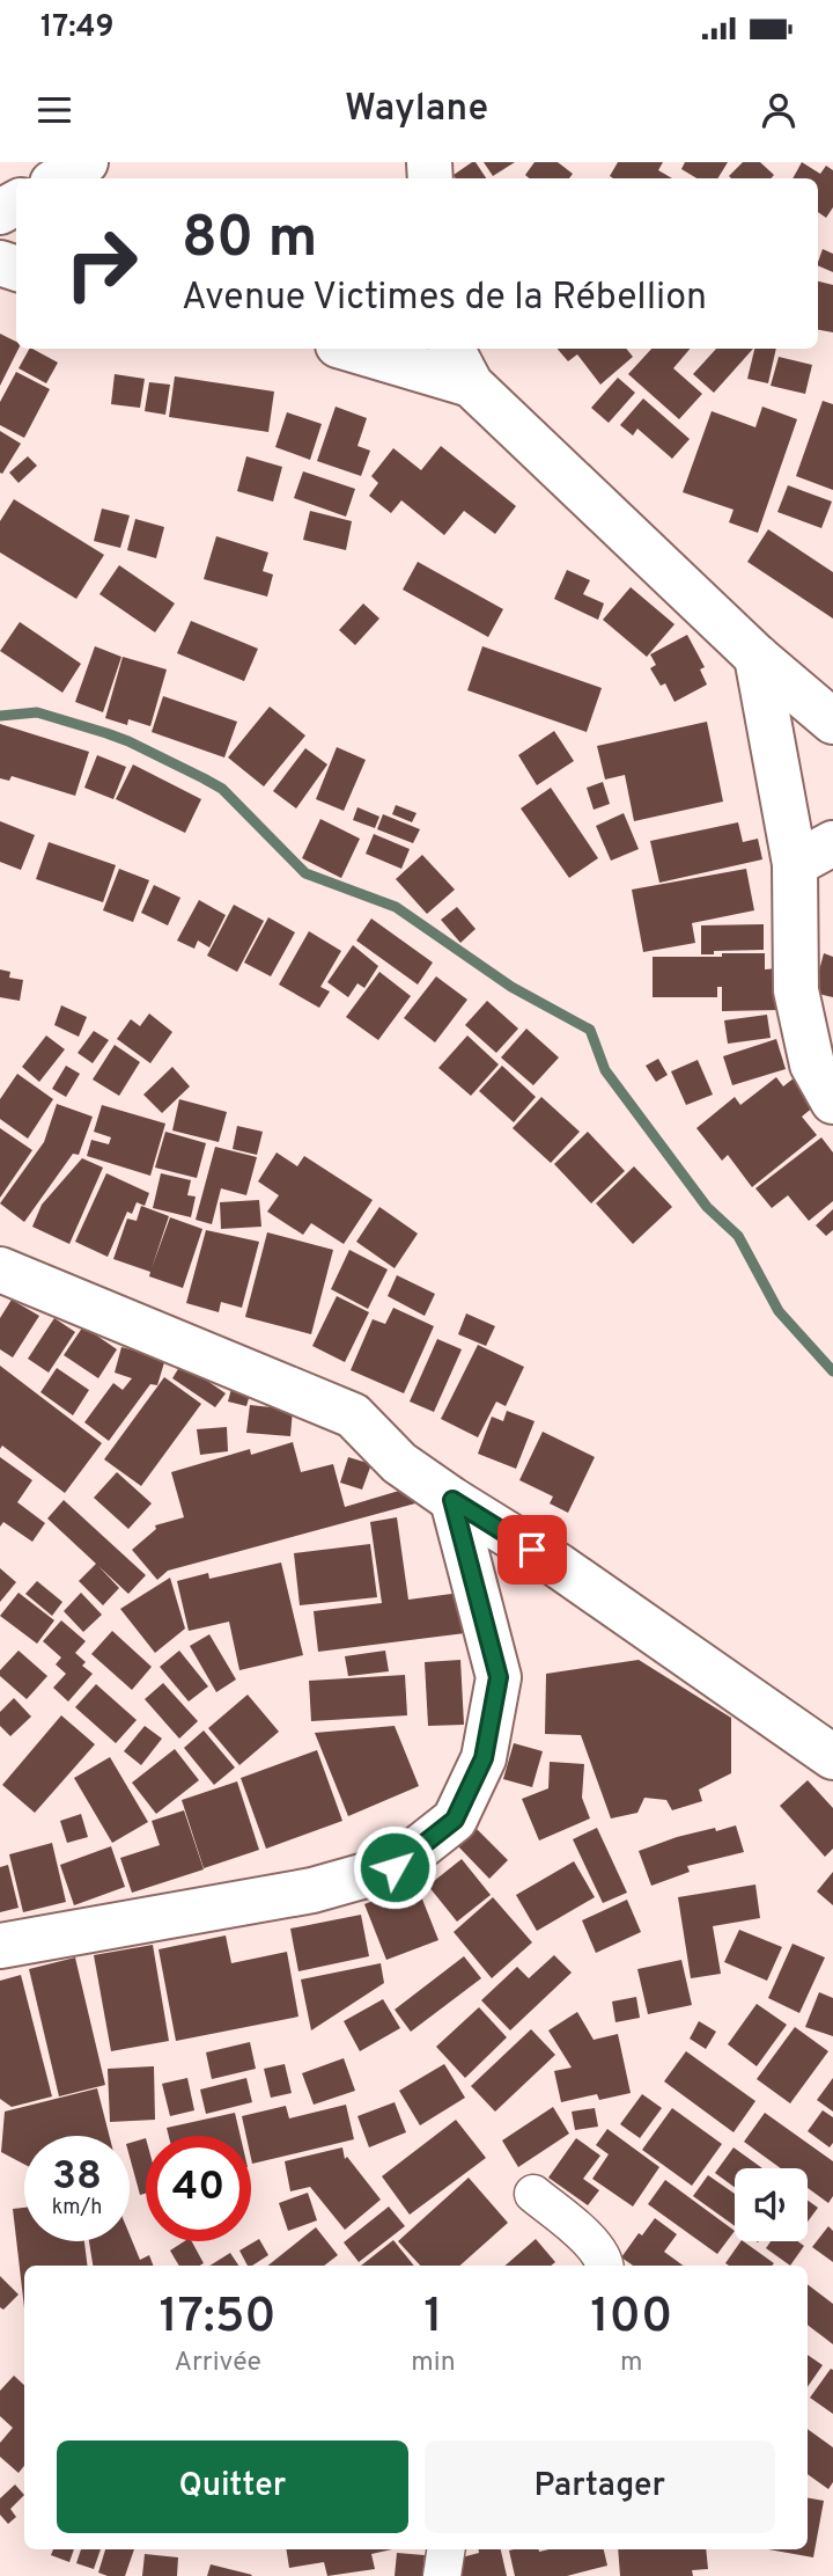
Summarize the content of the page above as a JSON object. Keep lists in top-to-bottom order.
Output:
{
  "page": {
    "status": "17:49",
    "header": "Waylane",
    "turn": ["80 m", "Avenue Victimes de la Rébellion"],
    "speed": "38 km/h",
    "limit": "40",
    "eta": [
      "17:50",
      "Arrivée",
      "1",
      "min",
      "100",
      "m"
    ],
    "buttons": ["Quitter", "Partager"]
  }
}
